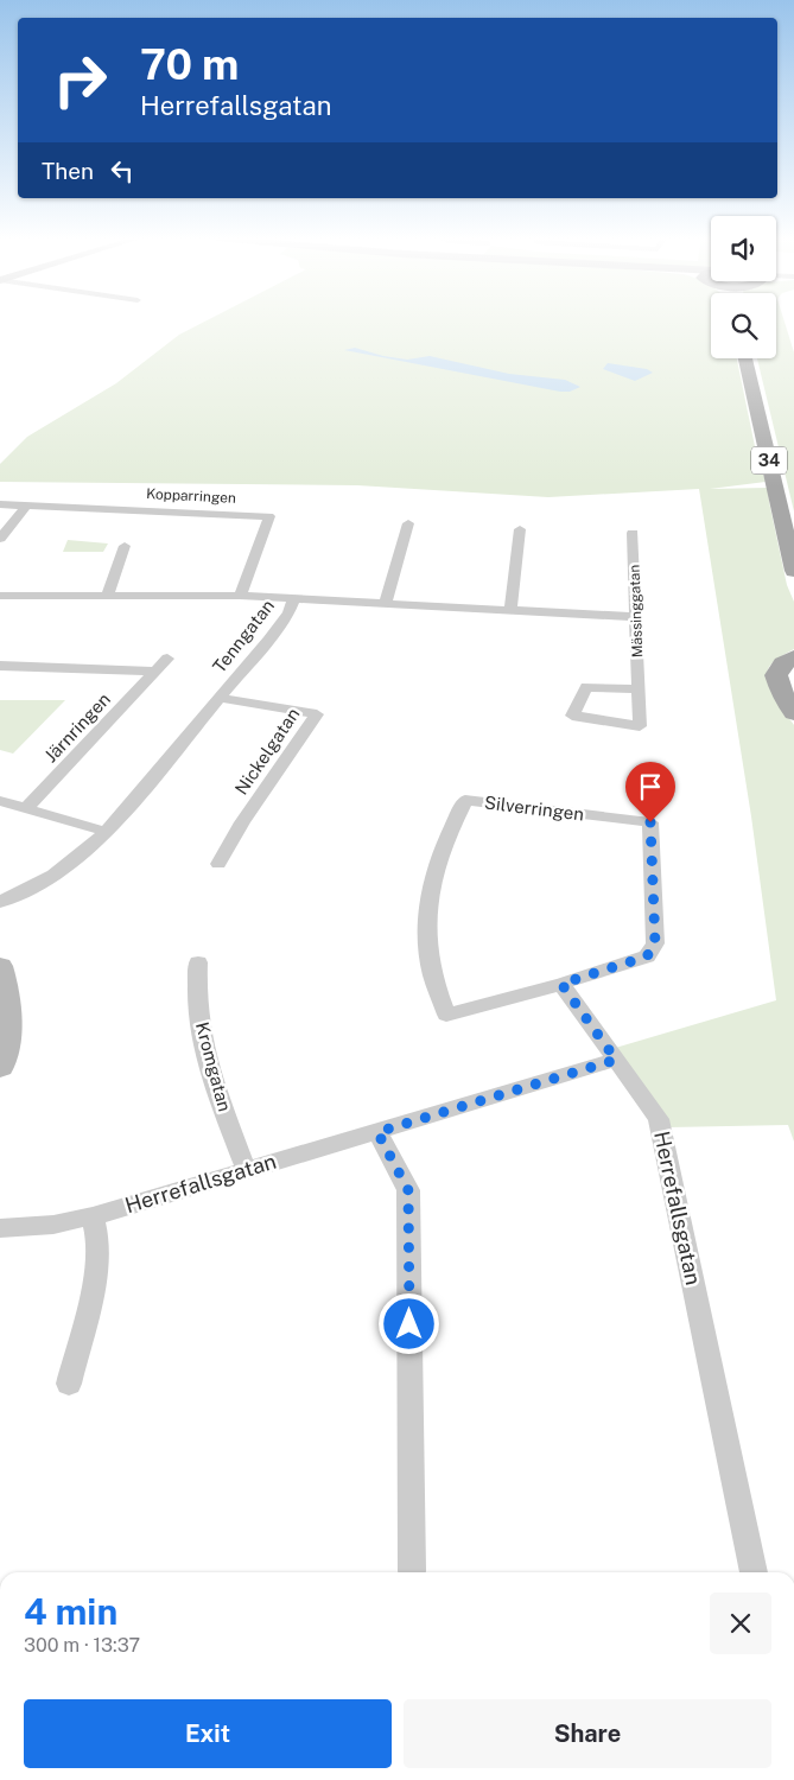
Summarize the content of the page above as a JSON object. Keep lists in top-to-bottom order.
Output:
{
  "streets": {
    "main road": ["34"],
    "street": [
      "Kopparringen",
      "Mässinggatan",
      "Tenngatan",
      "Järnringen",
      "Nickelgatan",
      "Silverringen",
      "Kromgatan",
      "Herrefallsgatan"
    ]
  },
  "crossings": [
    ["Mässinggatan", "Tenngatan"],
    ["Tenngatan", "Nickelgatan"],
    ["Kromgatan", "Herrefallsgatan"]
  ],
  "page": {
    "turn": ["70 m", "Herrefallsgatan"],
    "then": "Then",
    "heading": ["4 min", "300 m · 13:37"],
    "buttons": ["Exit", "Share"]
  }
}
